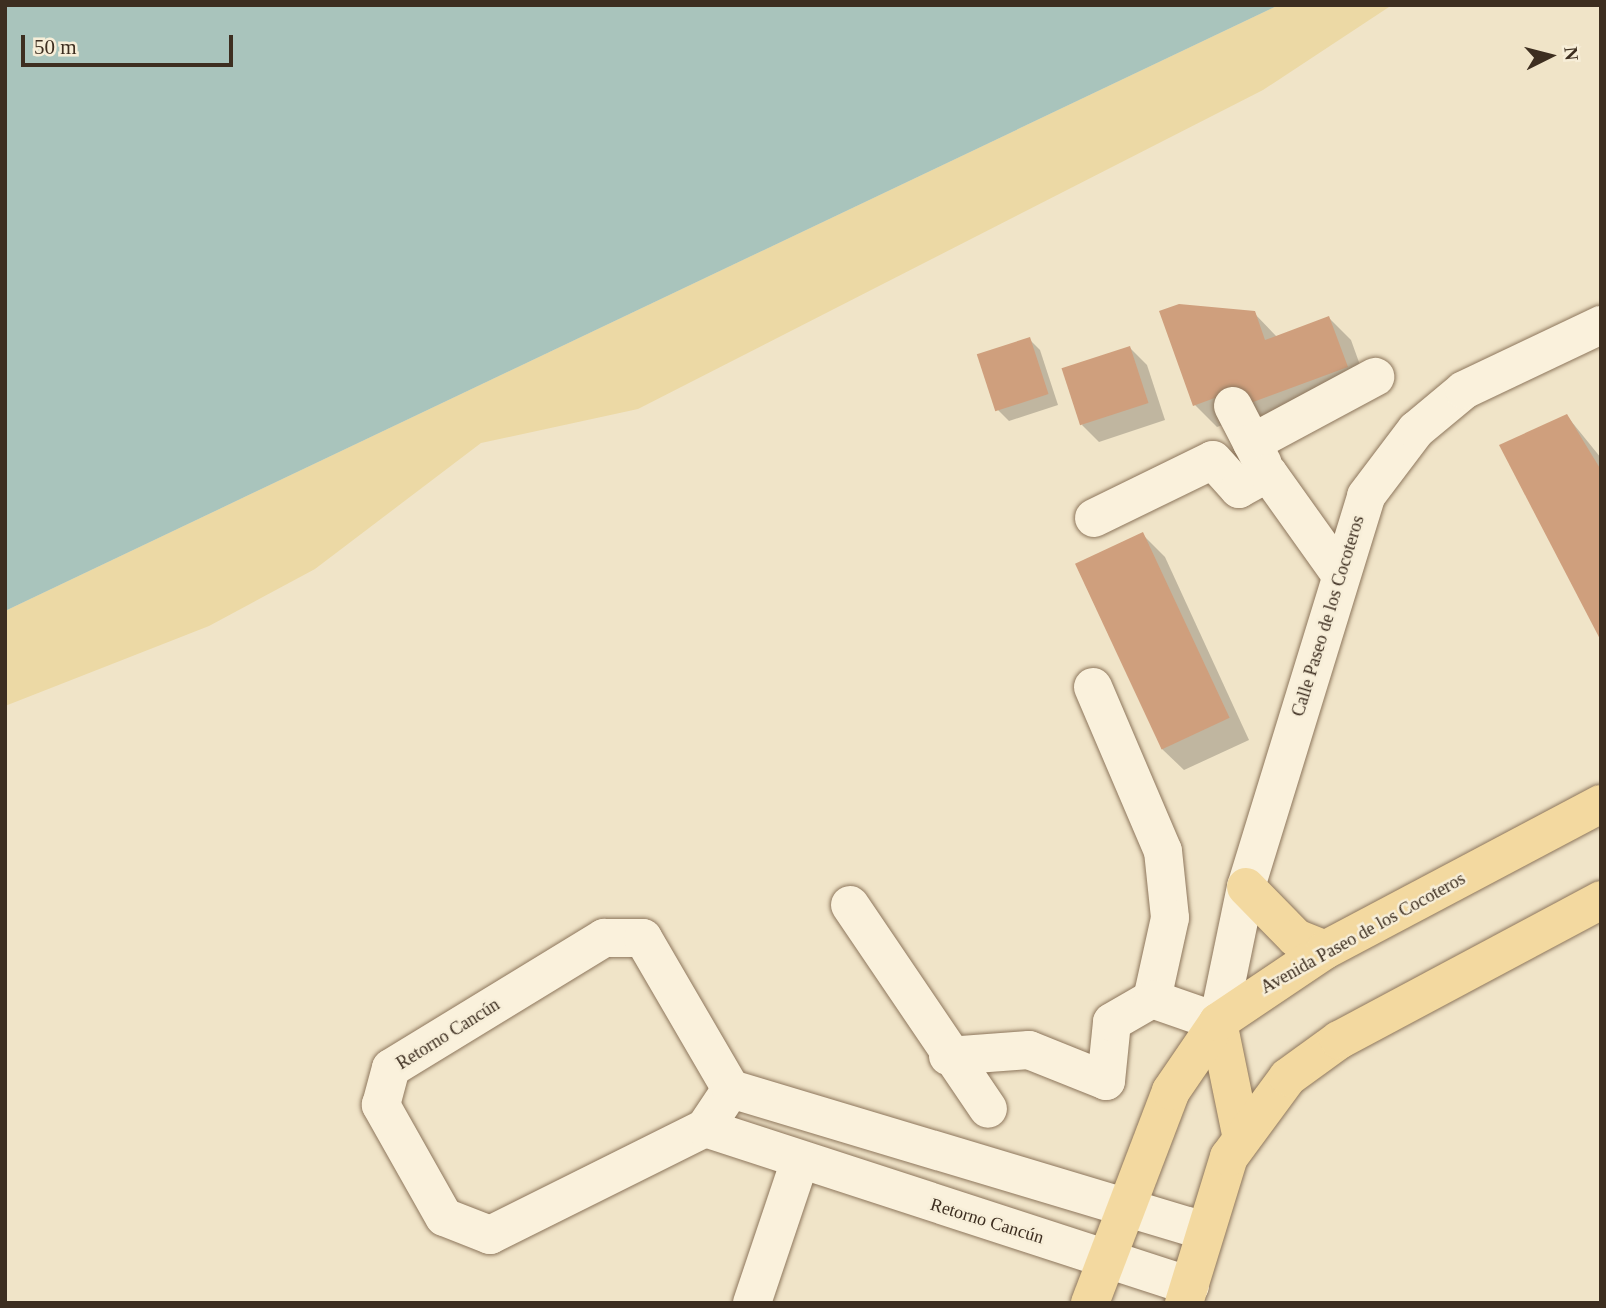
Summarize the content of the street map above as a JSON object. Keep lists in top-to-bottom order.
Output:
{
  "streets": {
    "main road": ["Avenida Paseo de los Cocoteros"],
    "street": ["Calle Paseo de los Cocoteros", "Retorno Cancún"]
  },
  "crossings": [
    ["Calle Paseo de los Cocoteros", "Avenida Paseo de los Cocoteros"],
    ["Avenida Paseo de los Cocoteros", "Retorno Cancún"]
  ],
  "scale_bar": "50 m",
  "north": "right"
}
